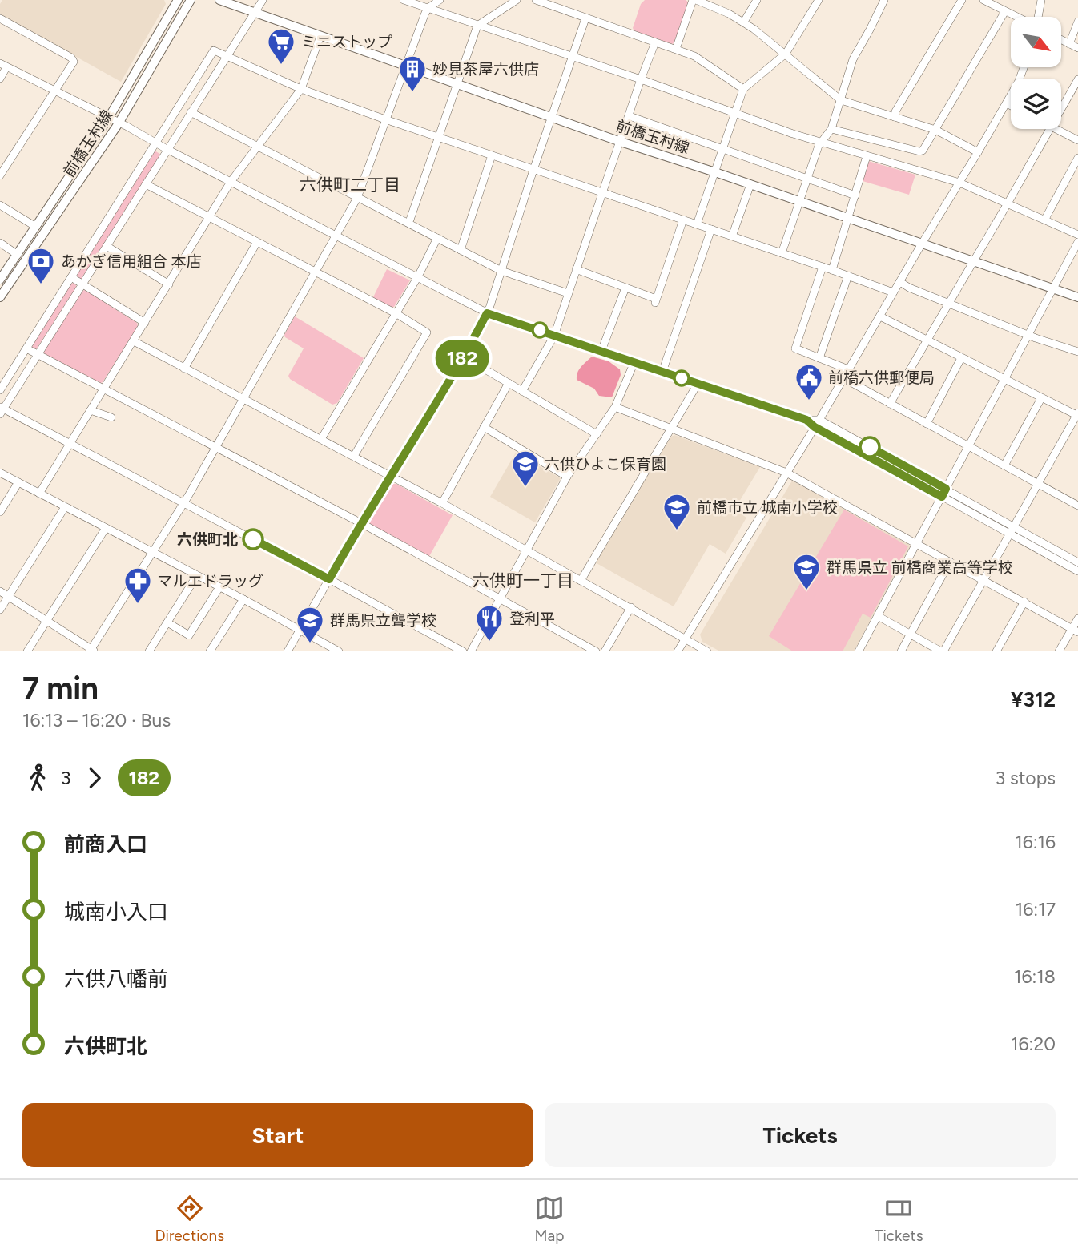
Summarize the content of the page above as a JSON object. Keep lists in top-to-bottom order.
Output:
{
  "streets": {
    "main road": ["前橋玉村線"]
  },
  "districts": ["六供町二丁目", "六供町一丁目"],
  "places": {
    "supermarket": ["ミニストップ"],
    "building": ["妙見茶屋六供店"],
    "bank": ["あかぎ信用組合 本店"],
    "public building": ["前橋六供郵便局"],
    "school or university": [
      "六供ひよこ保育園",
      "前橋市立 城南小学校",
      "群馬県立 前橋商業高等学校",
      "群馬県立聾学校"
    ],
    "other": ["六供町北"],
    "pharmacy": ["マルエドラッグ"],
    "restaurant": ["登利平"]
  },
  "lines": ["bus line 182"],
  "north": "bottom right",
  "page": {
    "on_map": "182",
    "heading": ["7 min", "16:13 – 16:20 · Bus", "¥312"],
    "legs": ["3", "182", "3 stops"],
    "list": [
      {
        "name": "前商入口",
        "value": "16:16"
      },
      {
        "name": "城南小入口",
        "value": "16:17"
      },
      {
        "name": "六供八幡前",
        "value": "16:18"
      },
      {
        "name": "六供町北",
        "value": "16:20"
      }
    ],
    "buttons": ["Start", "Tickets"],
    "tabs": ["Directions", "Map", "Tickets"]
  }
}
